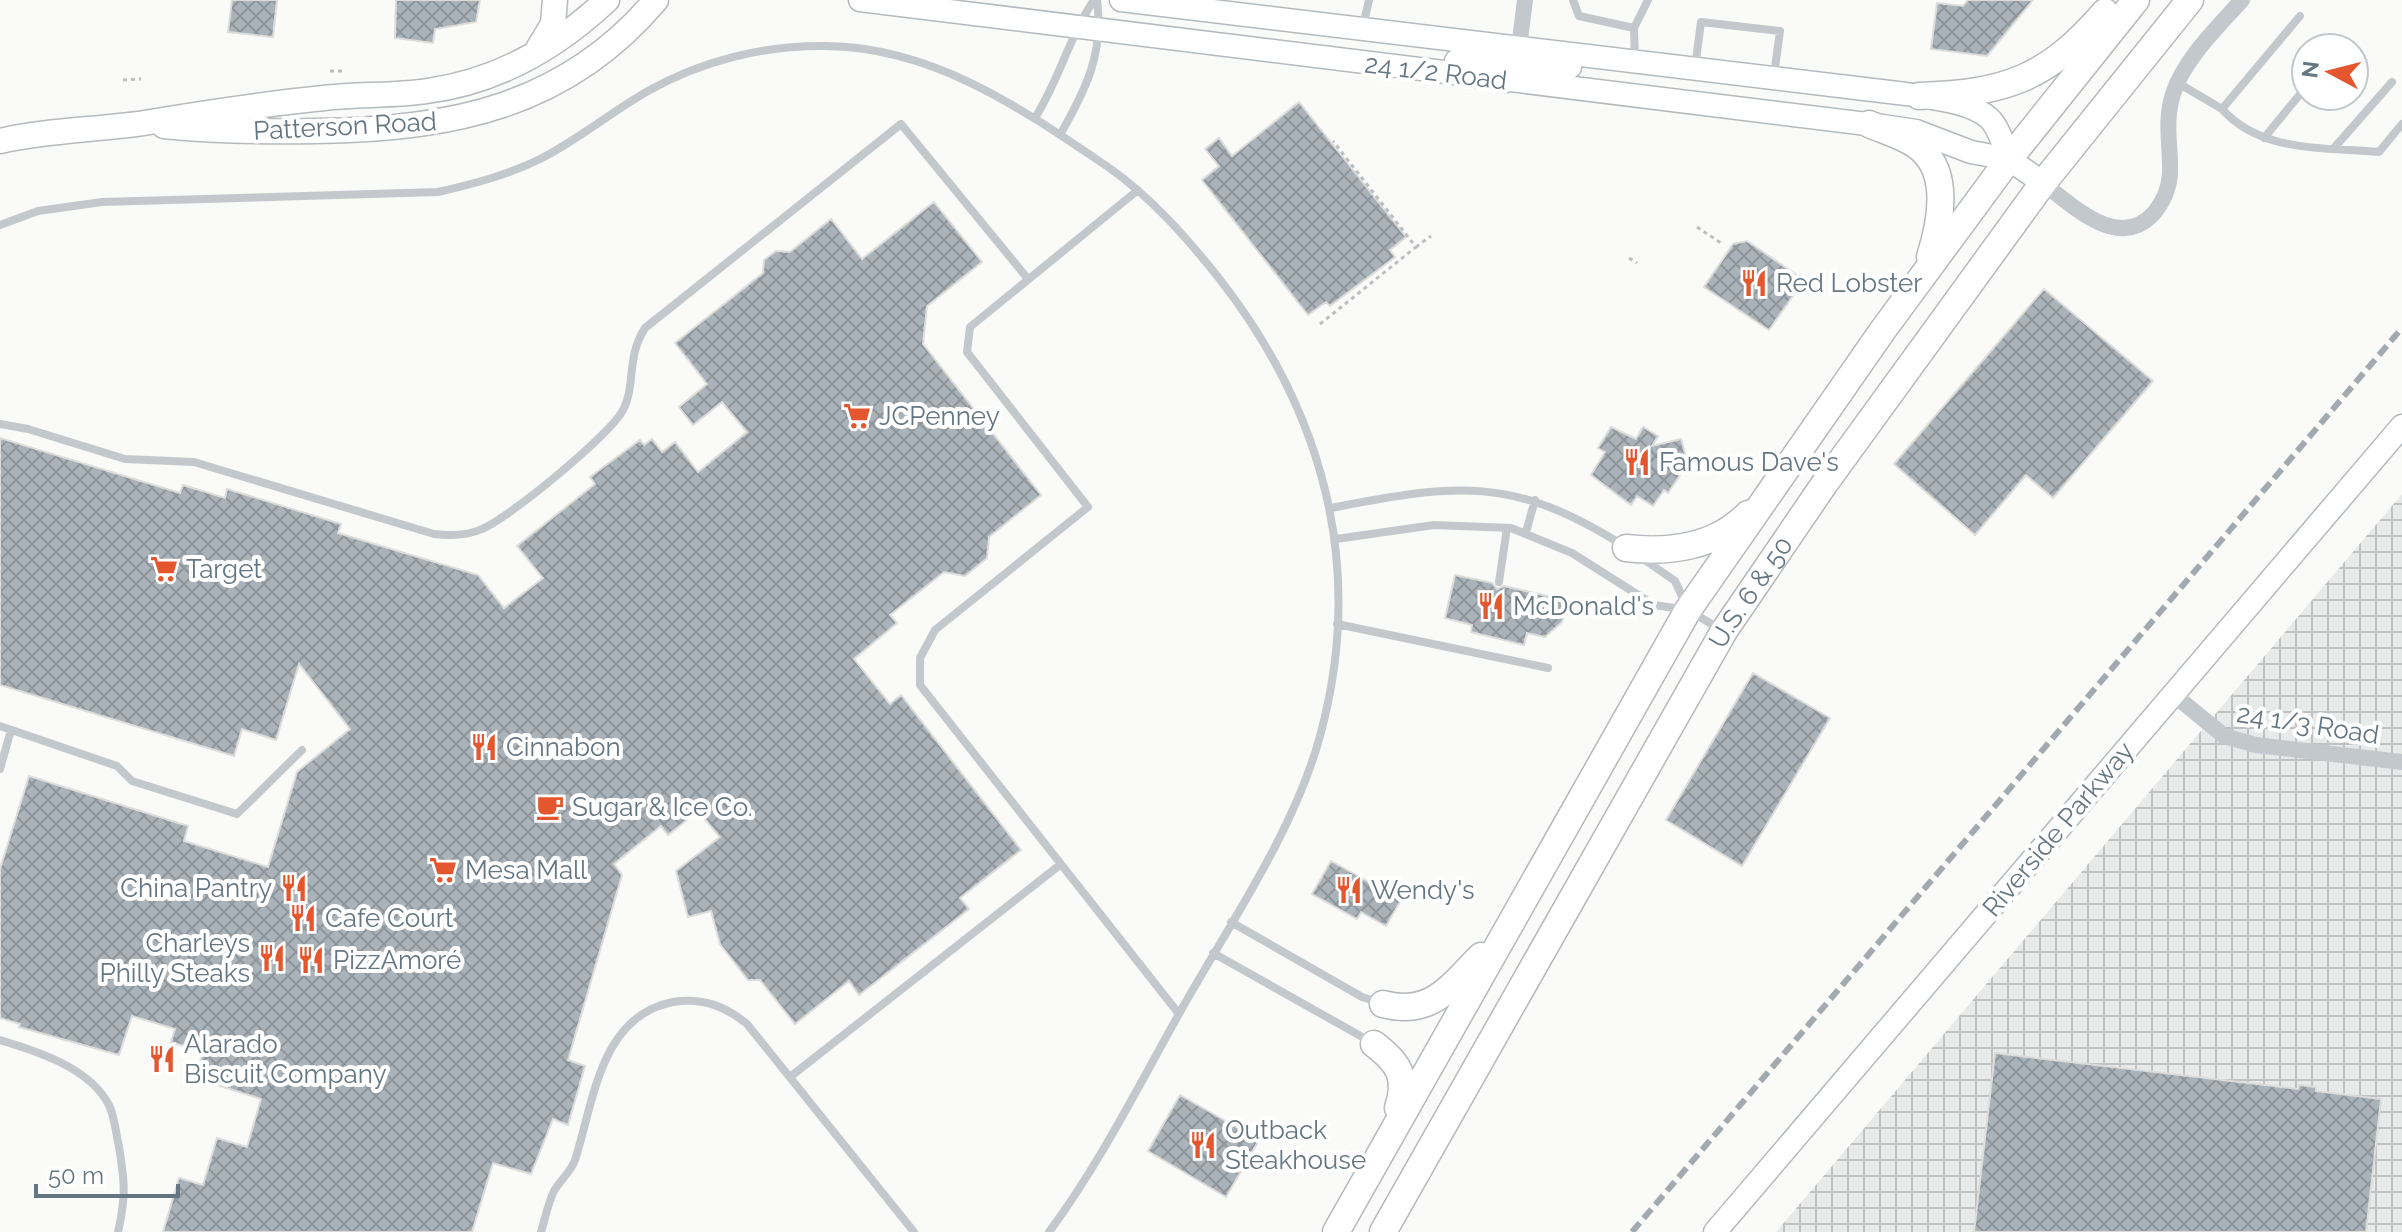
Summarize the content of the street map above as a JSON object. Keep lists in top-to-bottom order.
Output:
{
  "streets": {
    "highway": ["U.S. 6 & 50"],
    "main road": ["24 1/2 Road", "Patterson Road", "Riverside Parkway"],
    "street": ["24 1/3 Road"]
  },
  "crossings": [
    ["24 1/2 Road", "U.S. 6 & 50"],
    ["24 1/3 Road", "Riverside Parkway"]
  ],
  "places": {
    "restaurant": [
      "Red Lobster",
      "Famous Dave's",
      "McDonald's",
      "Cinnabon",
      "China Pantry",
      "Wendy's",
      "Cafe Court",
      "Charleys Philly Steaks",
      "PizzAmoré",
      "Alarado Biscuit Company",
      "Outback Steakhouse"
    ],
    "supermarket": ["JCPenney", "Target", "Mesa Mall"],
    "cafe": ["Sugar & Ice Co."]
  },
  "scale_bar": "50 m",
  "north": "left"
}
